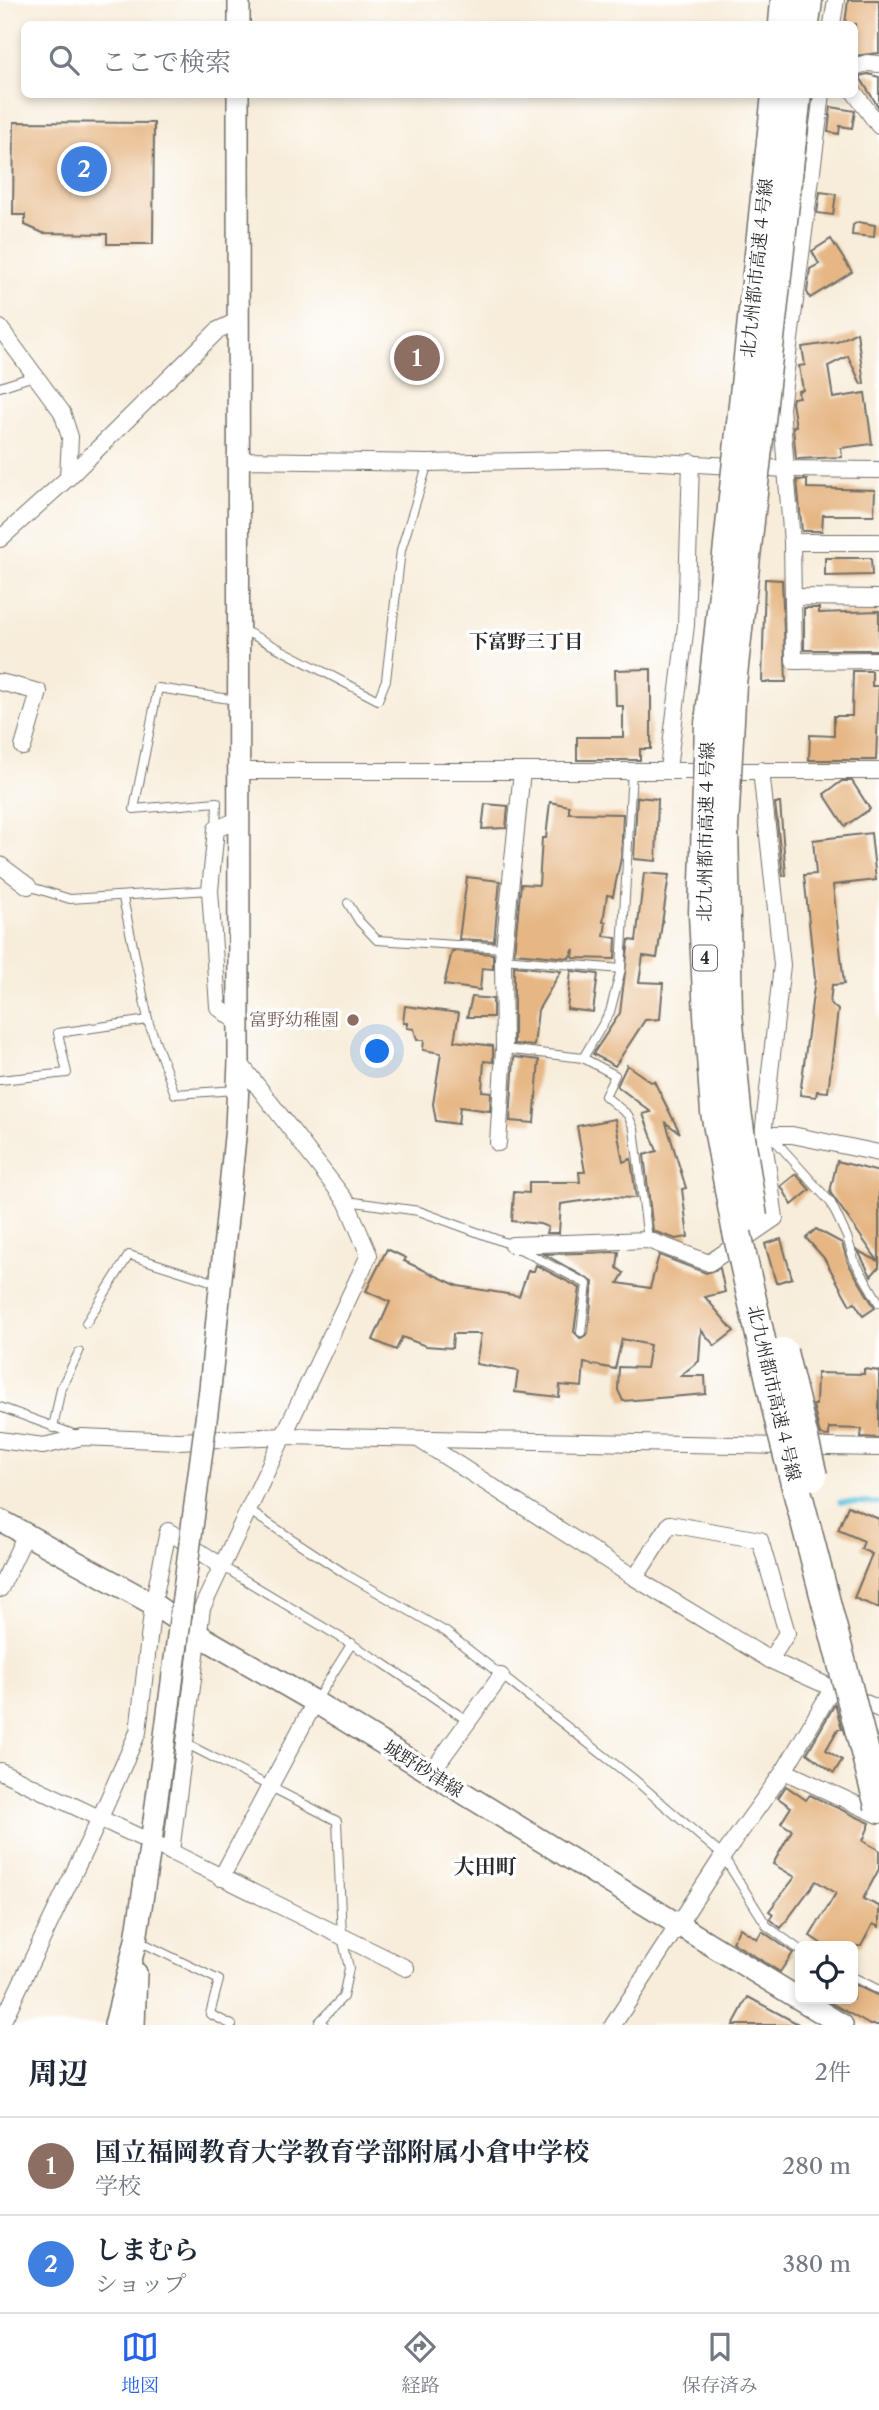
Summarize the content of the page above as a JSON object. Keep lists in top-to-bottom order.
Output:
{
  "streets": {
    "highway": ["北九州都市高速４号線", "4"],
    "street": ["城野砂津線"]
  },
  "districts": ["下富野三丁目", "大田町"],
  "places": ["富野幼稚園"],
  "page": {
    "search": "ここで検索",
    "pins": ["2", "1"],
    "heading": ["周辺", "2件"],
    "list": [
      {
        "mark": "1",
        "name": "国立福岡教育大学教育学部附属小倉中学校",
        "note": "学校",
        "value": "280 m"
      },
      {
        "mark": "2",
        "name": "しまむら",
        "note": "ショップ",
        "value": "380 m"
      }
    ],
    "nav": ["地図", "経路", "保存済み"]
  }
}
